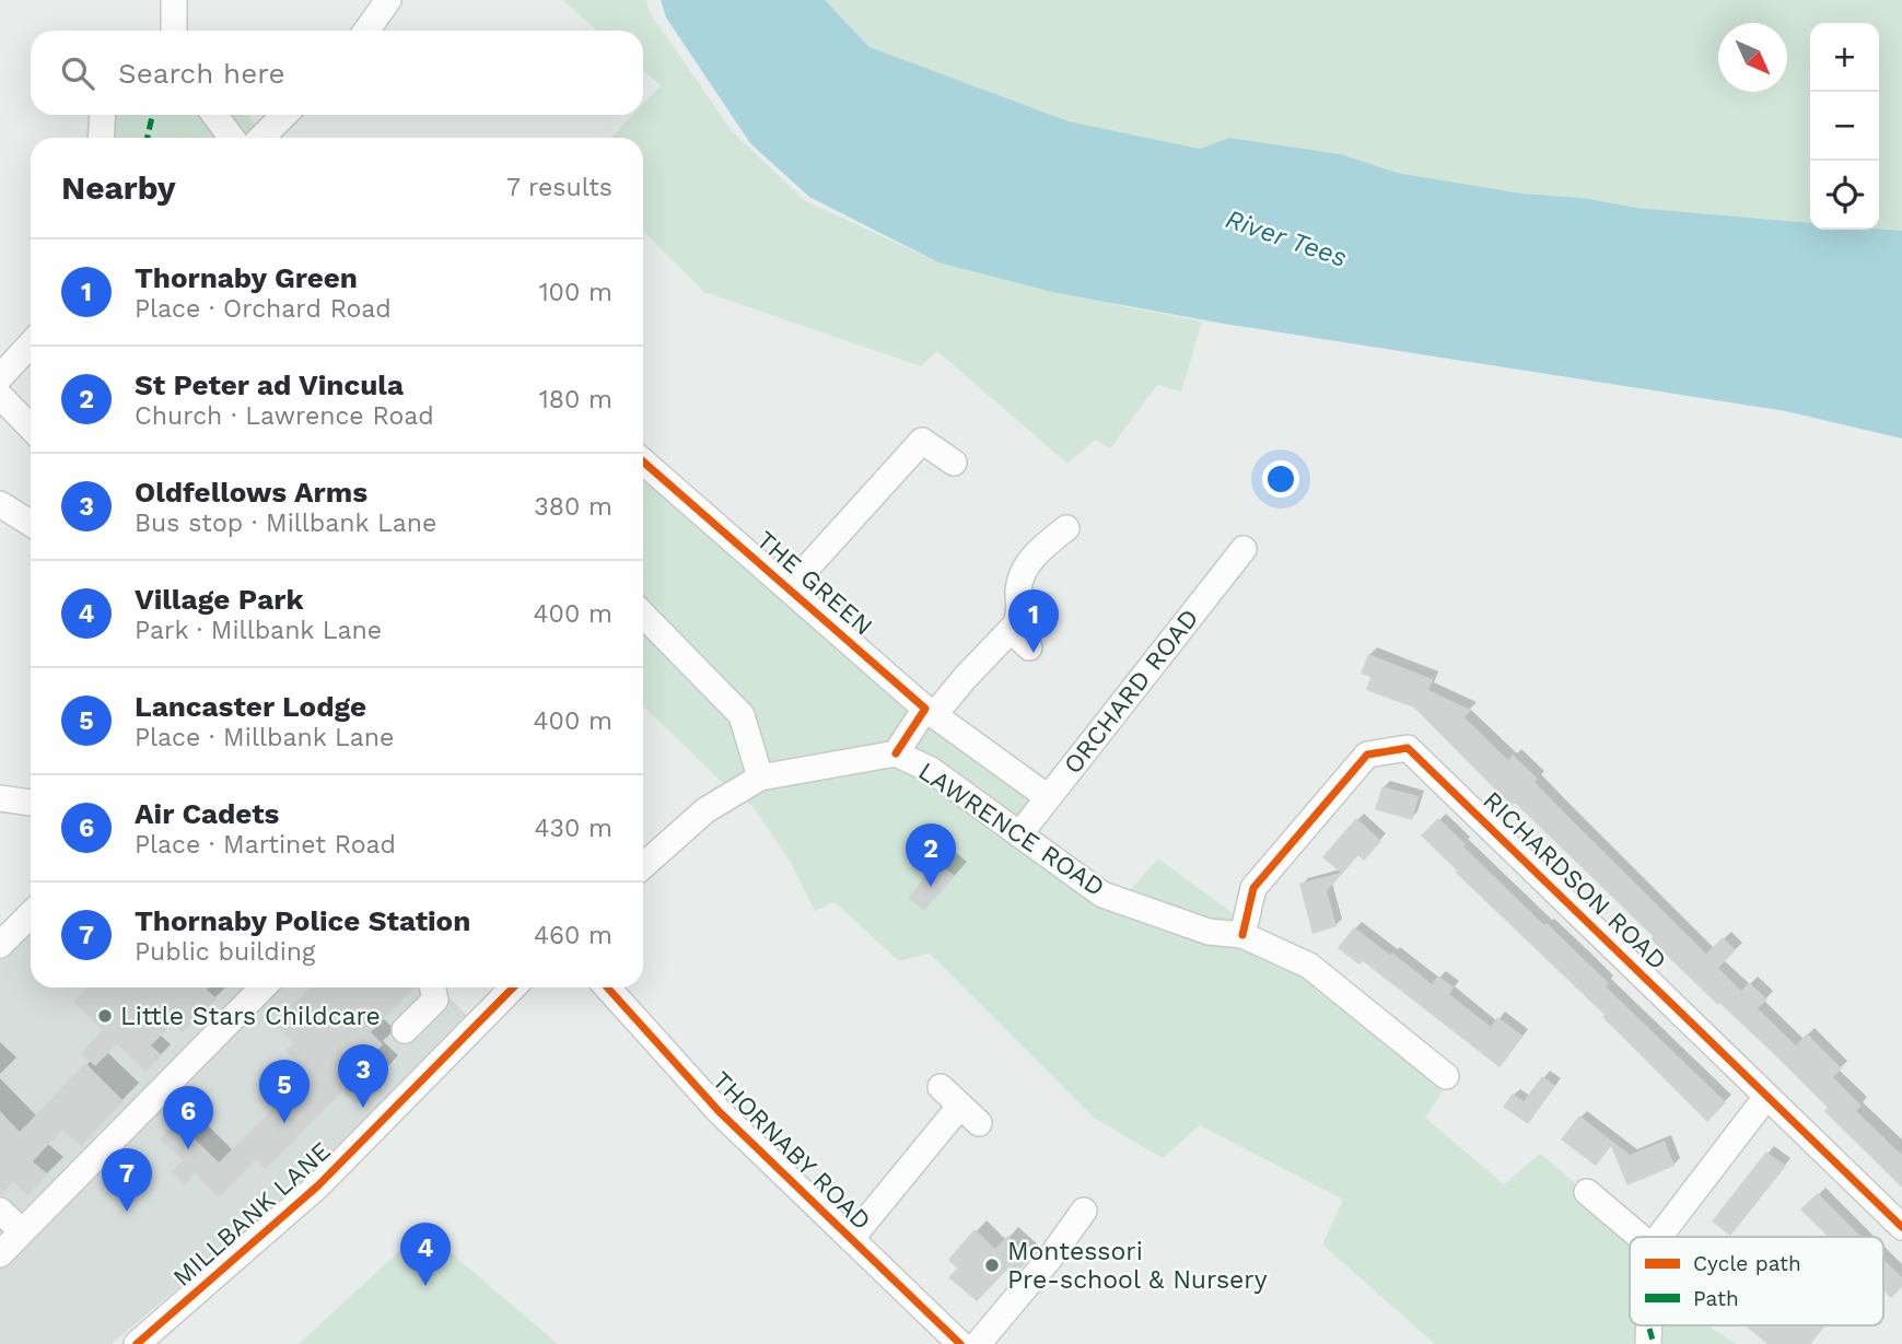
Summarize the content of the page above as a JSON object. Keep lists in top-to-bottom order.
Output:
{
  "streets": {
    "street": [
      "THE GREEN",
      "ORCHARD ROAD",
      "LAWRENCE ROAD",
      "RICHARDSON ROAD",
      "THORNABY ROAD",
      "MILLBANK LANE"
    ]
  },
  "crossings": [
    ["THE GREEN", "ORCHARD ROAD"],
    ["ORCHARD ROAD", "LAWRENCE ROAD"],
    ["LAWRENCE ROAD", "RICHARDSON ROAD"]
  ],
  "water": ["River Tees"],
  "places": ["Little Stars Childcare", "Montessori Pre-school & Nursery"],
  "legend": ["Cycle path", "Path"],
  "north": "bottom right",
  "page": {
    "map_buttons": ["+", "−"],
    "search": "Search here",
    "heading": ["Nearby", "7 results"],
    "list": [
      {
        "mark": "1",
        "name": "Thornaby Green",
        "note": "Place · Orchard Road",
        "value": "100 m"
      },
      {
        "mark": "2",
        "name": "St Peter ad Vincula",
        "note": "Church · Lawrence Road",
        "value": "180 m"
      },
      {
        "mark": "3",
        "name": "Oldfellows Arms",
        "note": "Bus stop · Millbank Lane",
        "value": "380 m"
      },
      {
        "mark": "4",
        "name": "Village Park",
        "note": "Park · Millbank Lane",
        "value": "400 m"
      },
      {
        "mark": "5",
        "name": "Lancaster Lodge",
        "note": "Place · Millbank Lane",
        "value": "400 m"
      },
      {
        "mark": "6",
        "name": "Air Cadets",
        "note": "Place · Martinet Road",
        "value": "430 m"
      },
      {
        "mark": "7",
        "name": "Thornaby Police Station",
        "note": "Public building",
        "value": "460 m"
      }
    ],
    "pins": [
      "1",
      "2",
      "3",
      "5",
      "6",
      "7",
      "4"
    ]
  }
}
